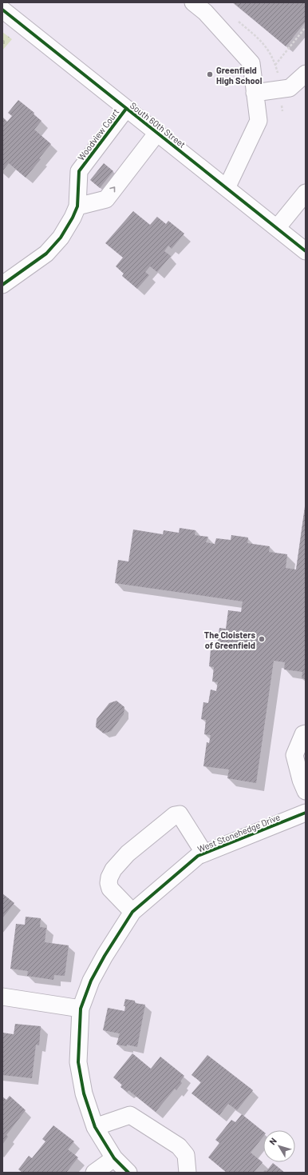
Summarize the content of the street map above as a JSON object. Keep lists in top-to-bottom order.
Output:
{
  "streets": {
    "street": ["South 60th Street", "Woodview Court", "West Stonehedge Drive"]
  },
  "crossings": [
    ["South 60th Street", "Woodview Court"]
  ],
  "places": ["Greenfield High School", "The Cloisters of Greenfield"],
  "north": "top left"
}
